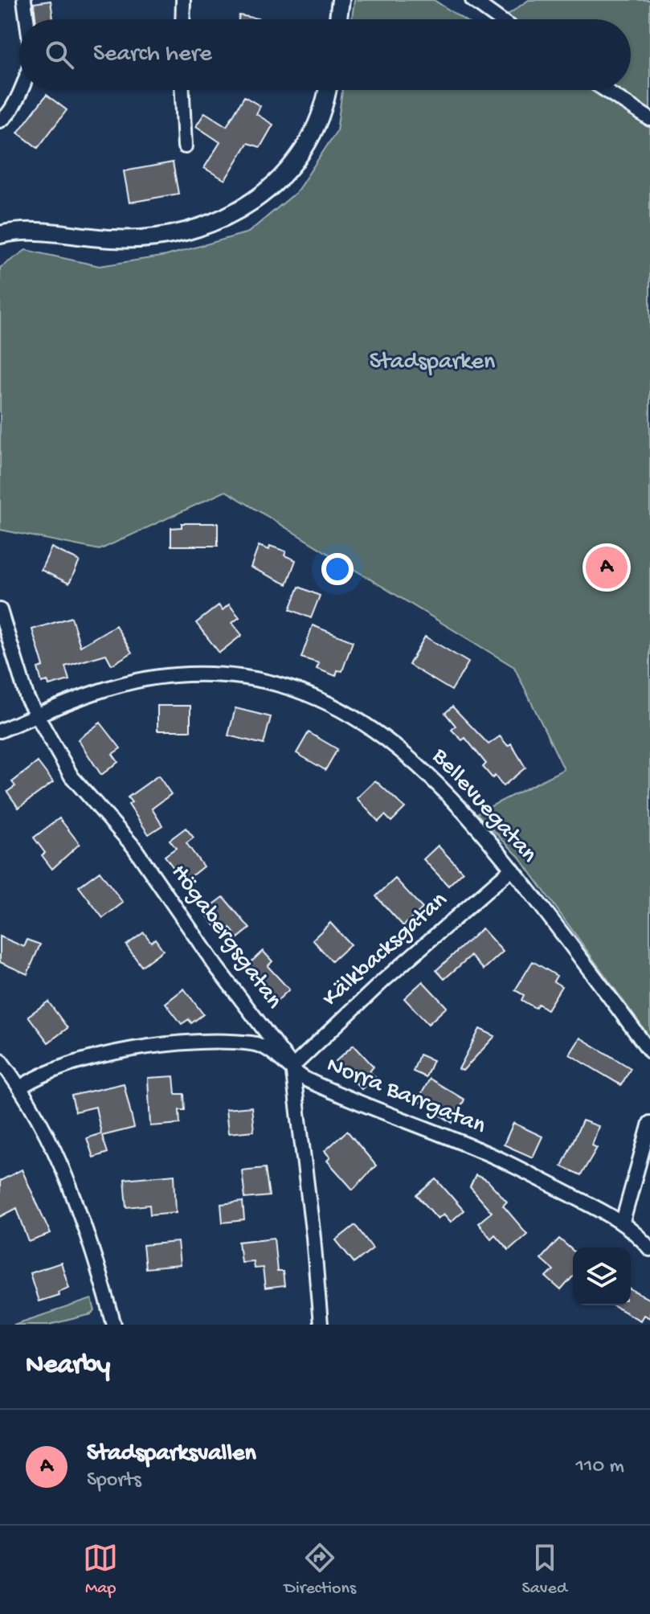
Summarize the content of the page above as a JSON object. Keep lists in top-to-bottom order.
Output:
{
  "streets": {
    "street": [
      "Bellevuegatan",
      "Högabergsgatan",
      "Kälkbacksgatan",
      "Norra Barrgatan"
    ]
  },
  "crossings": [
    ["Bellevuegatan", "Högabergsgatan"],
    ["Bellevuegatan", "Kälkbacksgatan"],
    ["Högabergsgatan", "Kälkbacksgatan"],
    ["Högabergsgatan", "Norra Barrgatan"],
    ["Kälkbacksgatan", "Norra Barrgatan"]
  ],
  "parks": ["Stadsparken"],
  "page": {
    "search": "Search here",
    "pins": "A",
    "heading": "Nearby",
    "list": [
      {
        "mark": "A",
        "name": "Stadsparksvallen",
        "note": "Sports",
        "value": "110 m"
      }
    ],
    "nav": ["Map", "Directions", "Saved"]
  }
}
